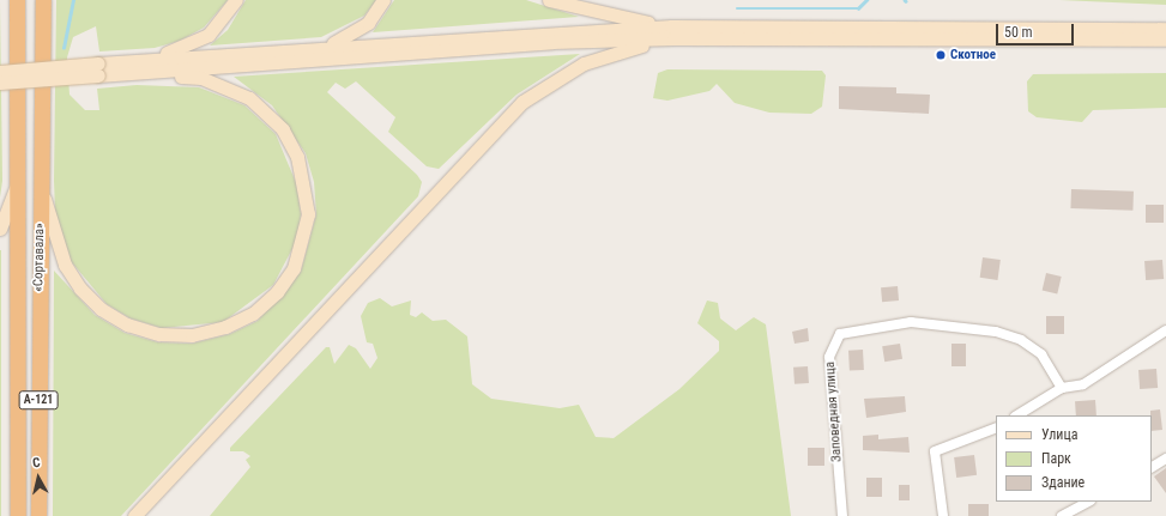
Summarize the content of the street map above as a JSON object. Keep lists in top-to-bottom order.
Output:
{
  "streets": {
    "highway": ["«Сортавала»", "А-121"],
    "street": ["Заповедная улица"]
  },
  "places": ["Скотное"],
  "legend": ["Улица", "Парк", "Здание"],
  "scale_bar": "50 m",
  "north": "top"
}
